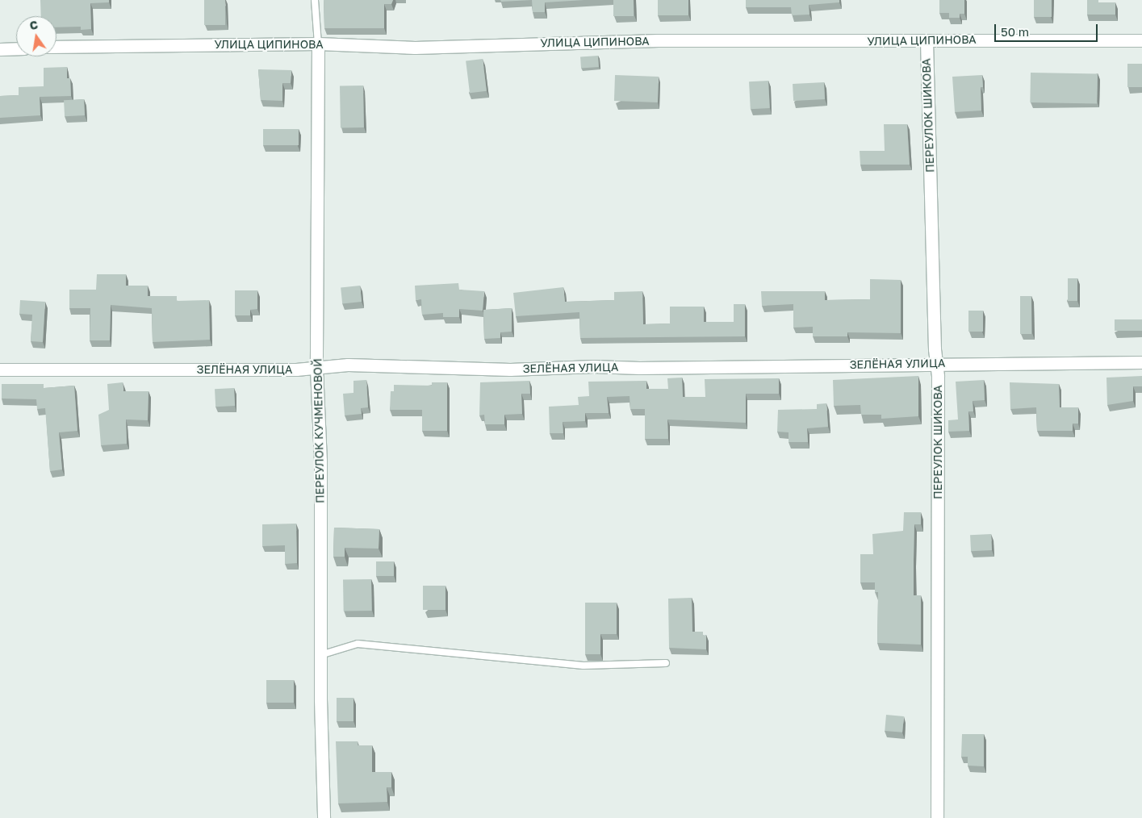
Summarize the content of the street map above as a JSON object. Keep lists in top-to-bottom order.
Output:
{
  "streets": {
    "street": [
      "УЛИЦА ЦИПИНОВА",
      "ПЕРЕУЛОК ШИКОВА",
      "ЗЕЛЁНАЯ УЛИЦА",
      "ПЕРЕУЛОК КУЧМЕНОВОЙ"
    ]
  },
  "crossings": [
    ["УЛИЦА ЦИПИНОВА", "ПЕРЕУЛОК ШИКОВА"],
    ["УЛИЦА ЦИПИНОВА", "ПЕРЕУЛОК КУЧМЕНОВОЙ"],
    ["ПЕРЕУЛОК ШИКОВА", "ЗЕЛЁНАЯ УЛИЦА"],
    ["ЗЕЛЁНАЯ УЛИЦА", "ПЕРЕУЛОК КУЧМЕНОВОЙ"]
  ],
  "scale_bar": "50 m",
  "north": "top"
}
